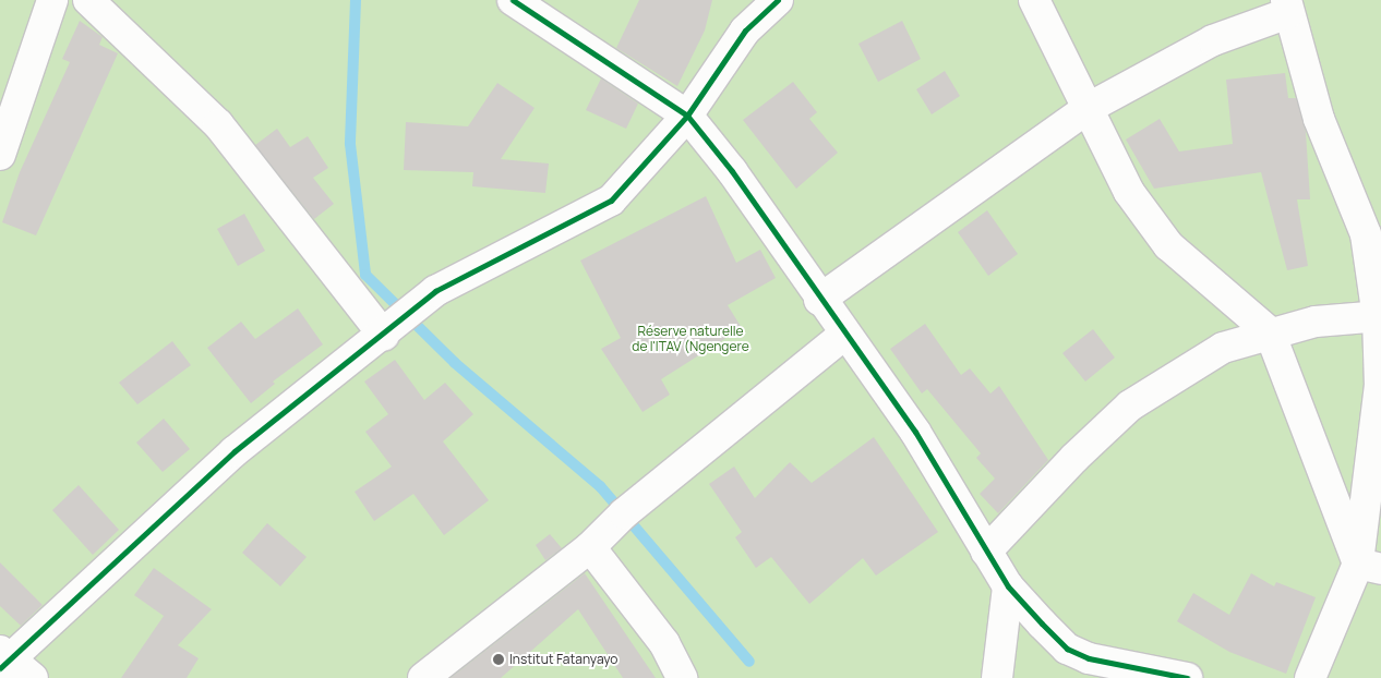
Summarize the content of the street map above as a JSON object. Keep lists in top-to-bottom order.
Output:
{
  "parks": ["Réserve naturelle de l'ITAV (Ngengere"],
  "places": ["Institut Fatanyayo"]
}
